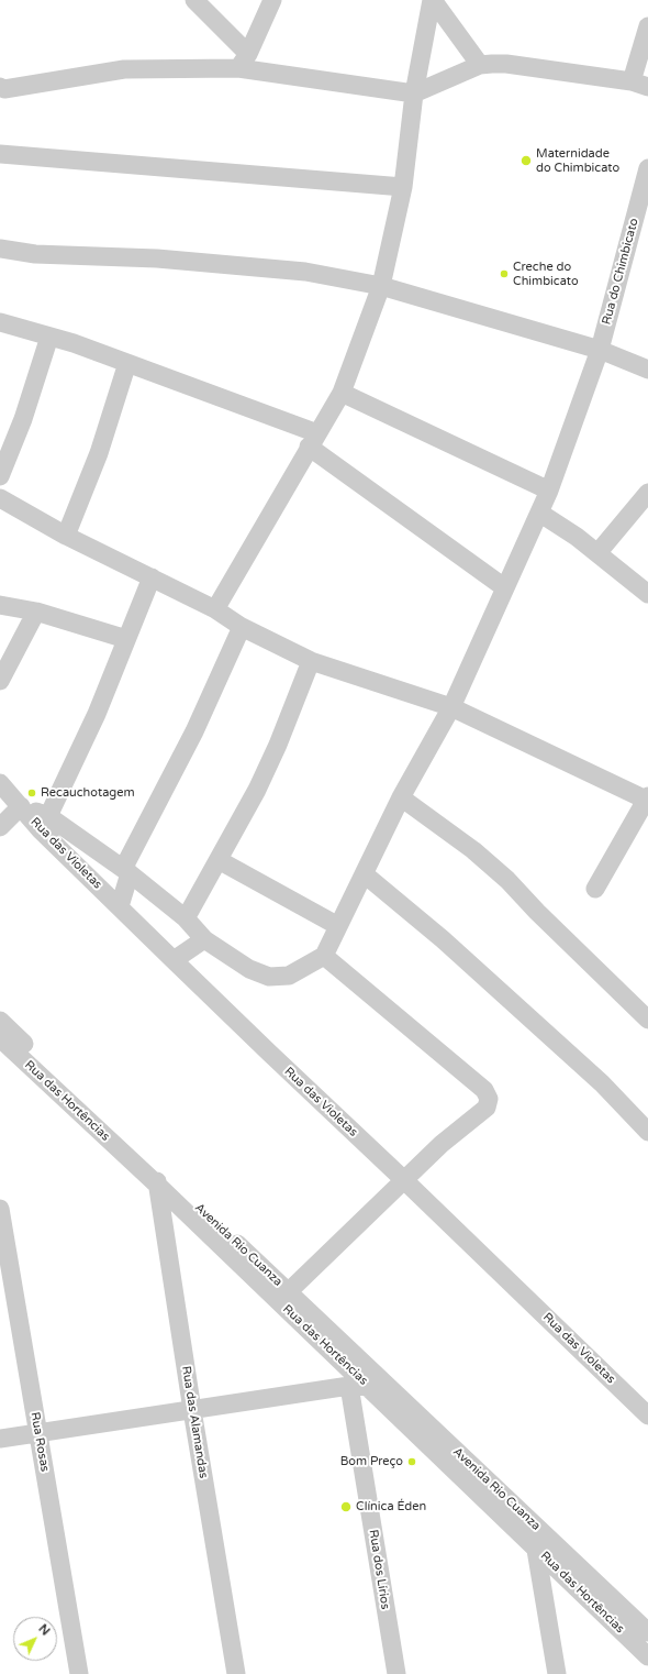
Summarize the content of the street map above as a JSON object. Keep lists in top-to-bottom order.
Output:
{
  "streets": {
    "street": [
      "Rua do Chimbicato",
      "Rua das Violetas",
      "Rua das Hortências",
      "Avenida Rio Cuanza",
      "Rua das Alamandas",
      "Rua Rosas",
      "Rua dos Lírios"
    ]
  },
  "crossings": [
    ["Rua das Hortências", "Avenida Rio Cuanza"],
    ["Rua das Hortências", "Rua das Alamandas"],
    ["Avenida Rio Cuanza", "Rua das Alamandas"]
  ],
  "places": [
    "Maternidade do Chimbicato",
    "Creche do Chimbicato",
    "Recauchotagem",
    "Bom Preço",
    "Clínica Éden"
  ],
  "north": "top right"
}
